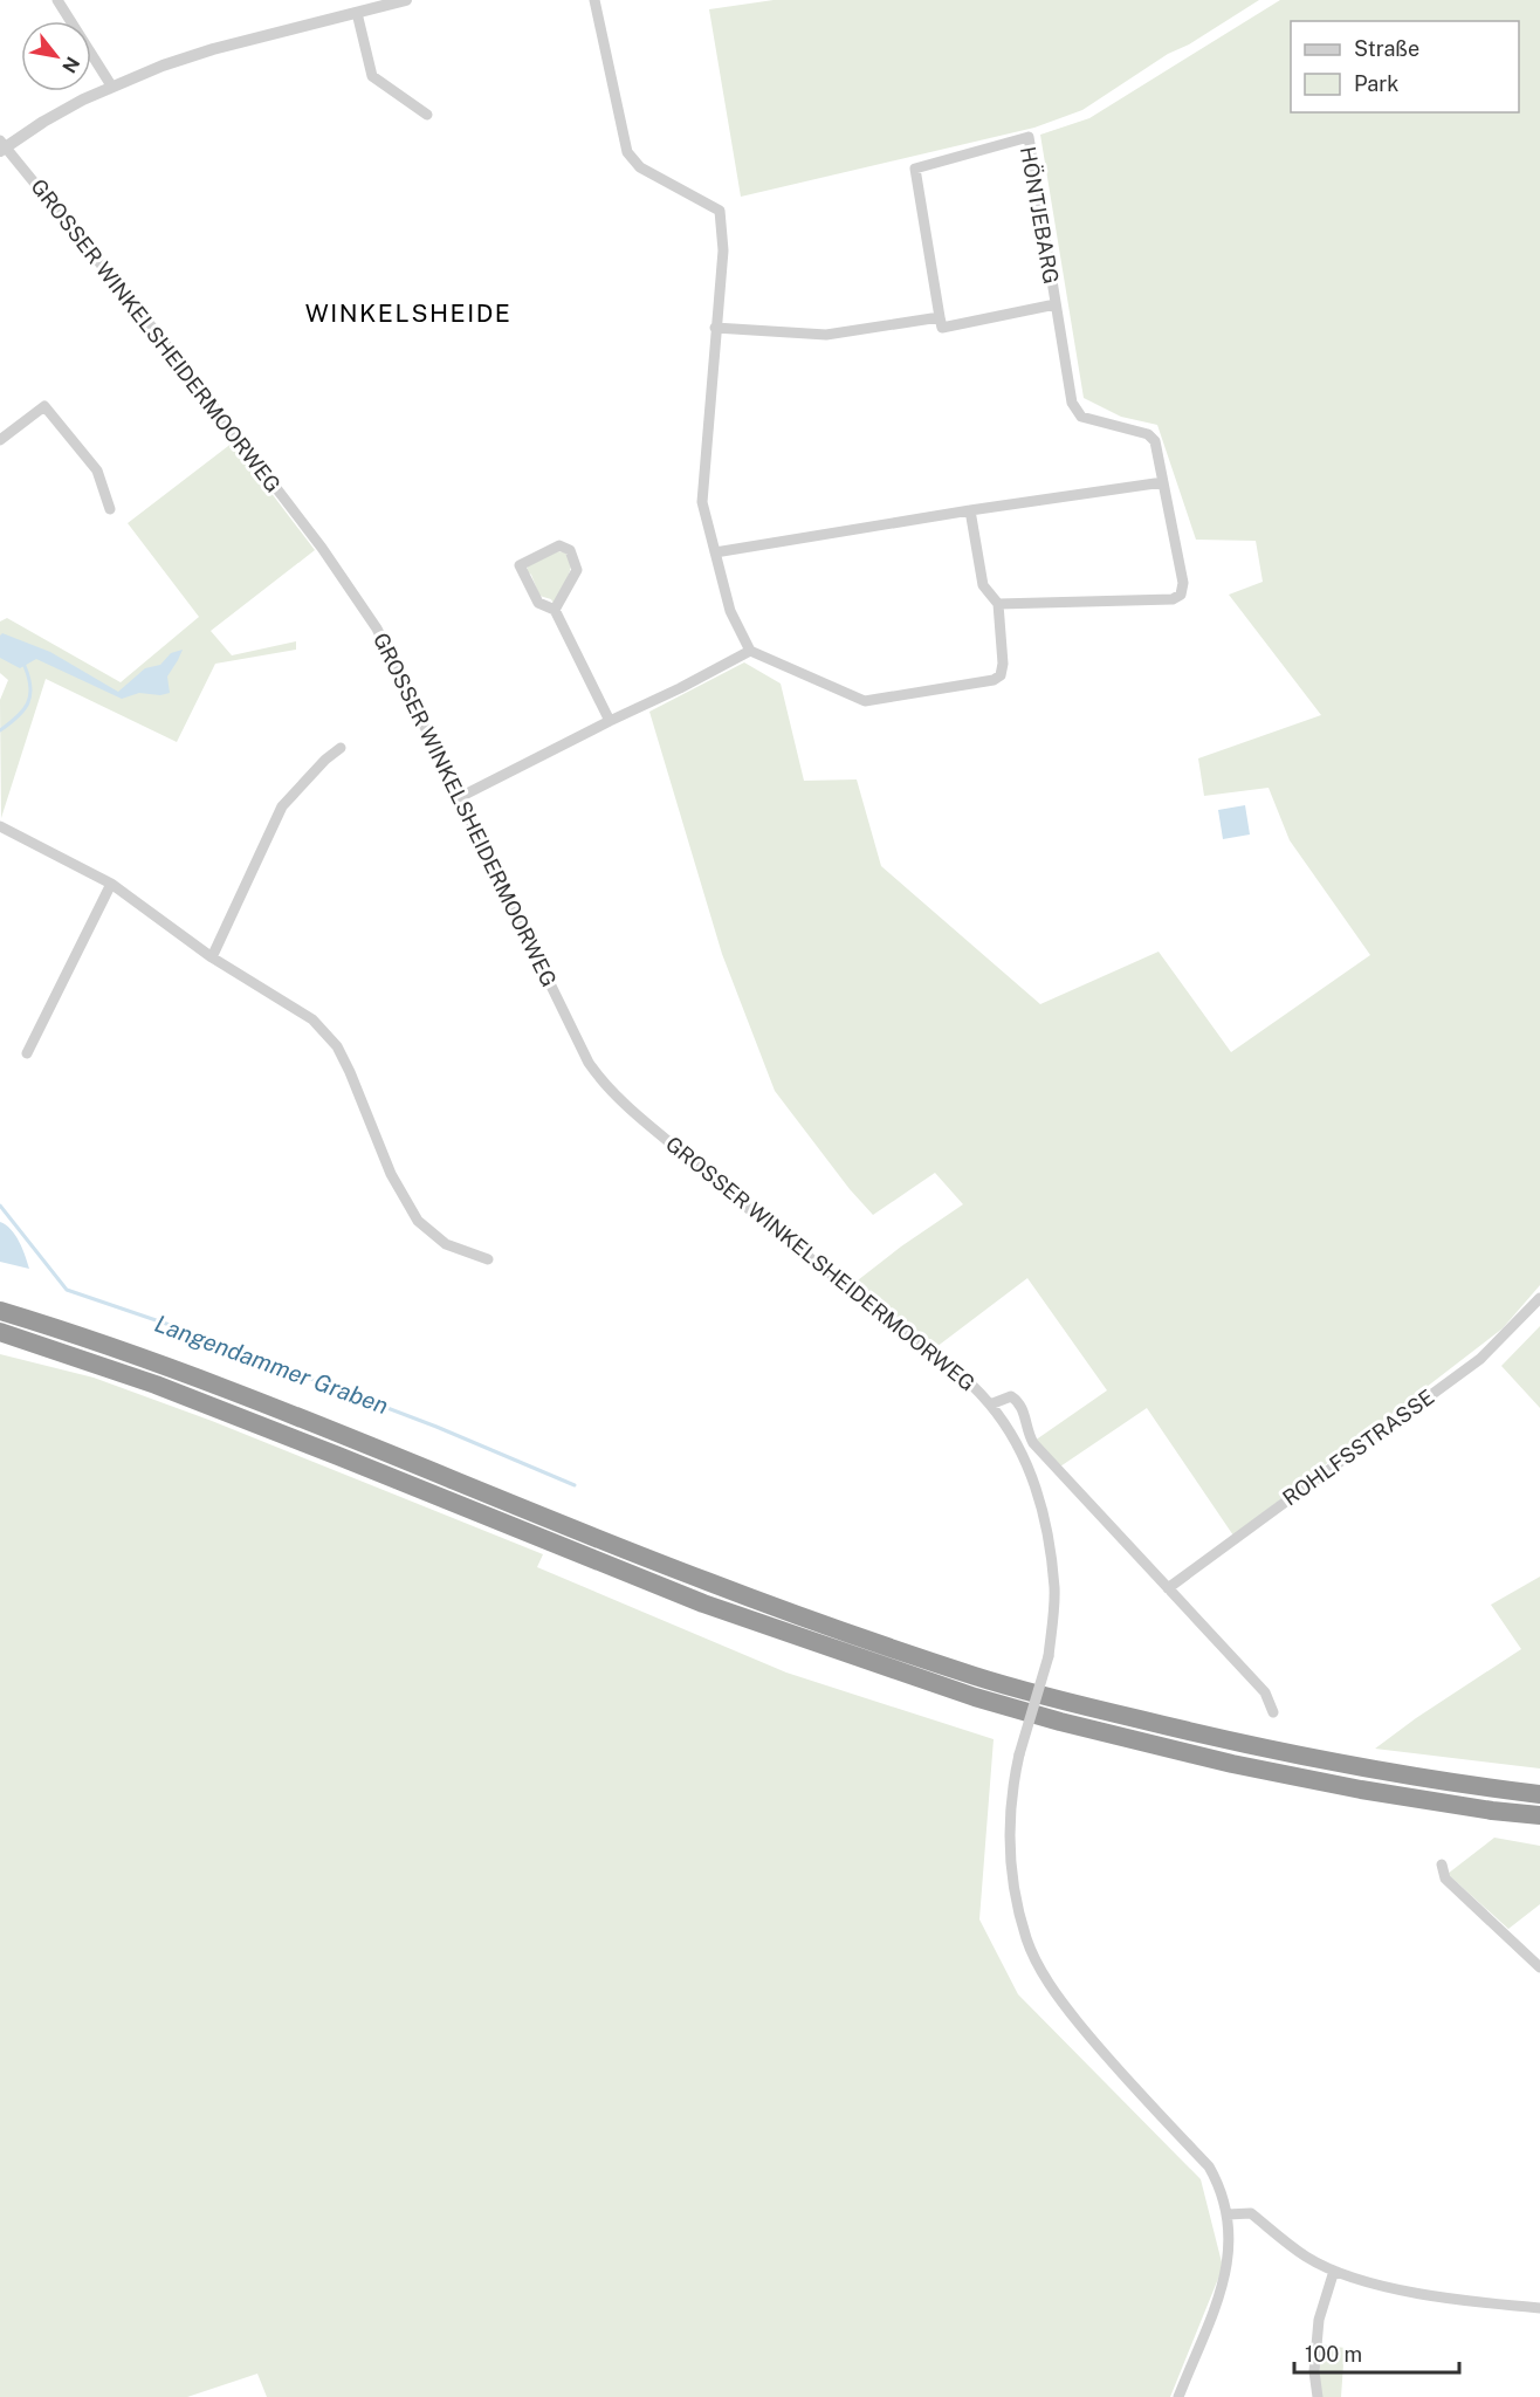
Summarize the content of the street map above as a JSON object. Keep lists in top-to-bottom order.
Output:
{
  "streets": {
    "street": ["HÖNTJEBARG", "GROSSER WINKELSHEIDERMOORWEG", "ROHLFSSTRASSE"]
  },
  "crossings": [
    ["GROSSER WINKELSHEIDERMOORWEG", "ROHLFSSTRASSE"]
  ],
  "districts": ["WINKELSHEIDE"],
  "water": ["Langendammer Graben"],
  "legend": ["Straße", "Park"],
  "scale_bar": "100 m",
  "north": "bottom right"
}
